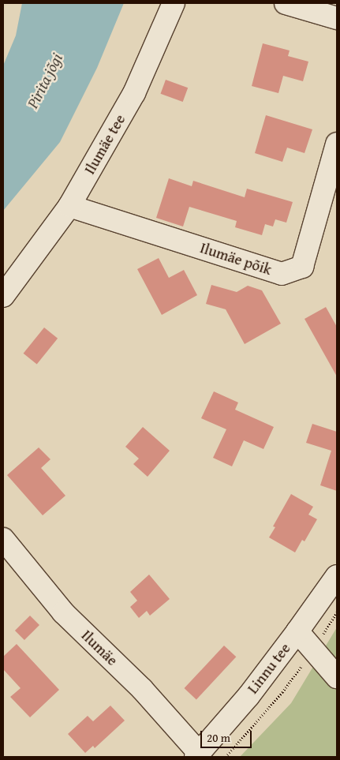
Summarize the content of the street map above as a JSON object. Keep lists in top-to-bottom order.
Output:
{
  "streets": {
    "street": [
      "Ilumäe tee",
      "Ilumäe põik",
      "Ilumäe",
      "Linnu tee"
    ]
  },
  "crossings": [
    ["Ilumäe tee", "Ilumäe põik"],
    ["Ilumäe", "Linnu tee"]
  ],
  "water": ["Pirita jõgi"],
  "scale_bar": "20 m"
}
